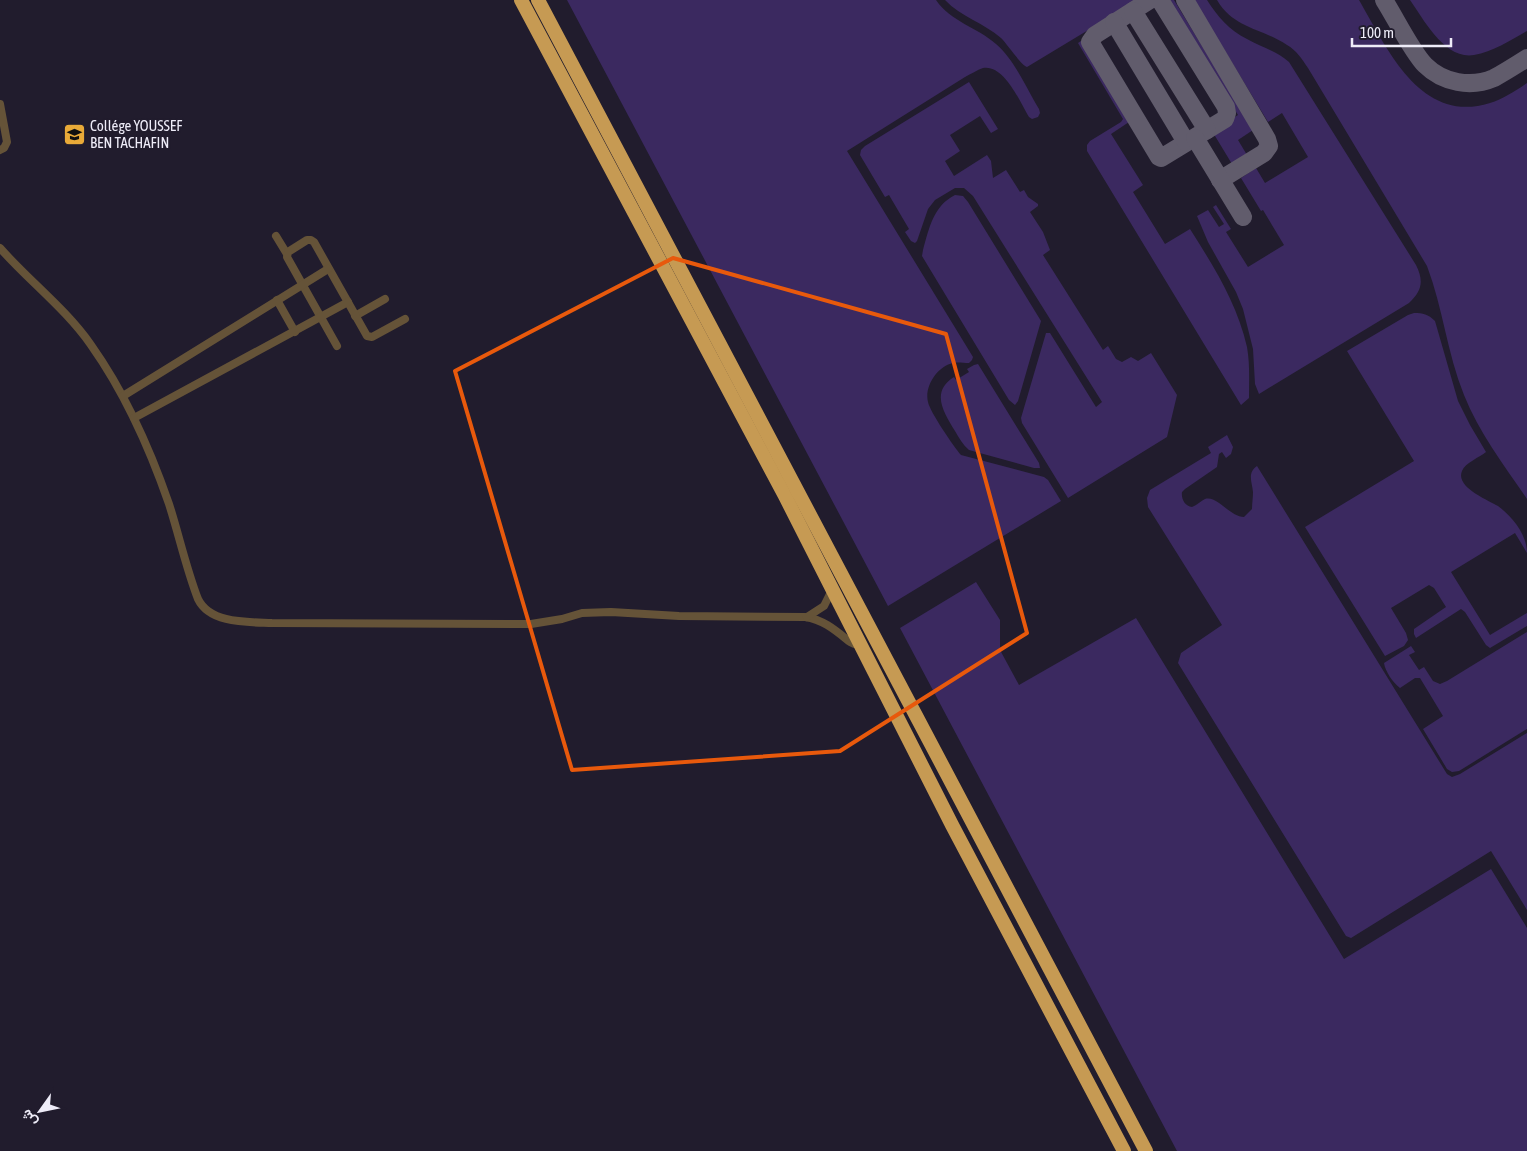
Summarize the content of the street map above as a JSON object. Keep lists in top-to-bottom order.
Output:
{
  "places": {
    "school or university": ["Collége YOUSSEF BEN TACHAFIN"]
  },
  "scale_bar": "100 m",
  "north": "bottom left"
}
